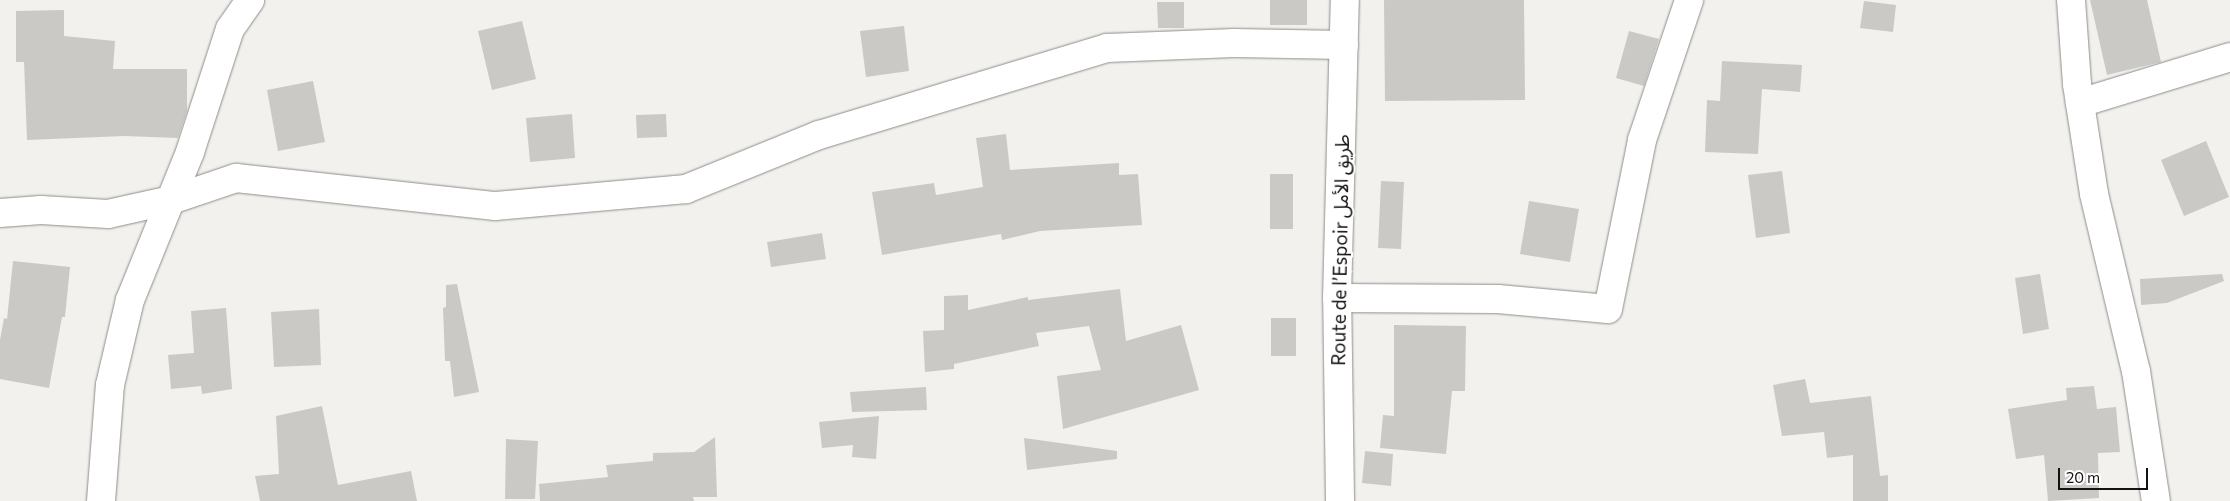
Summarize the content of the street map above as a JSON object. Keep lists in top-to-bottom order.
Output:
{
  "streets": {
    "main road": ["Route de l’Espoir طريق الأمل"]
  },
  "scale_bar": "20 m"
}
